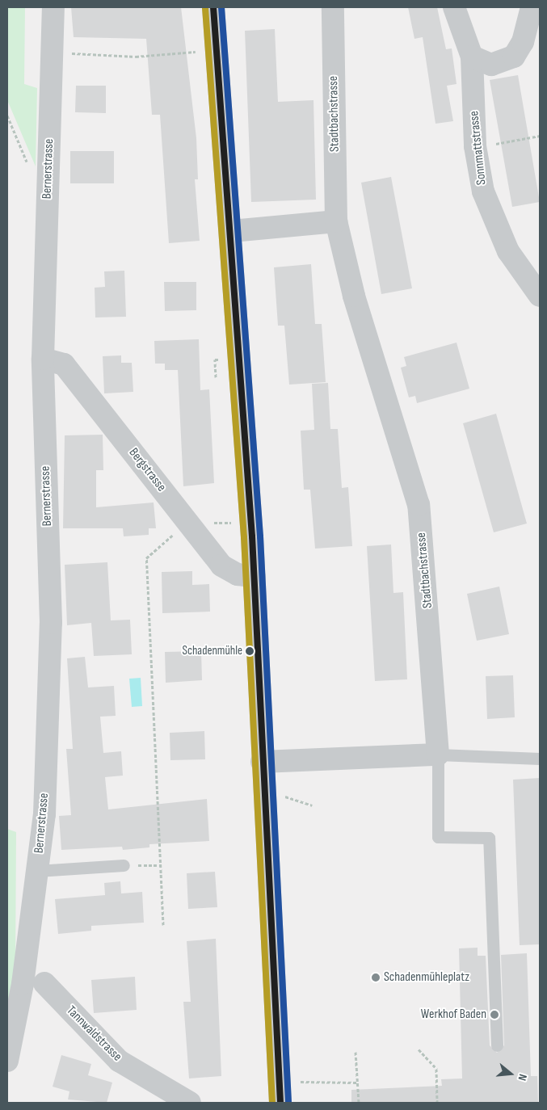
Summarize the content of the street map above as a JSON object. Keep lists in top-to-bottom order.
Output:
{
  "streets": {
    "street": [
      "Stadtbachstrasse",
      "Sonnmattstrasse",
      "Bernerstrasse",
      "Bergstrasse",
      "Tannwaldstrasse"
    ]
  },
  "crossings": [
    ["Bernerstrasse", "Bergstrasse"]
  ],
  "places": ["Schadenmühle", "Schadenmühleplatz", "Werkhof Baden"],
  "north": "right"
}
